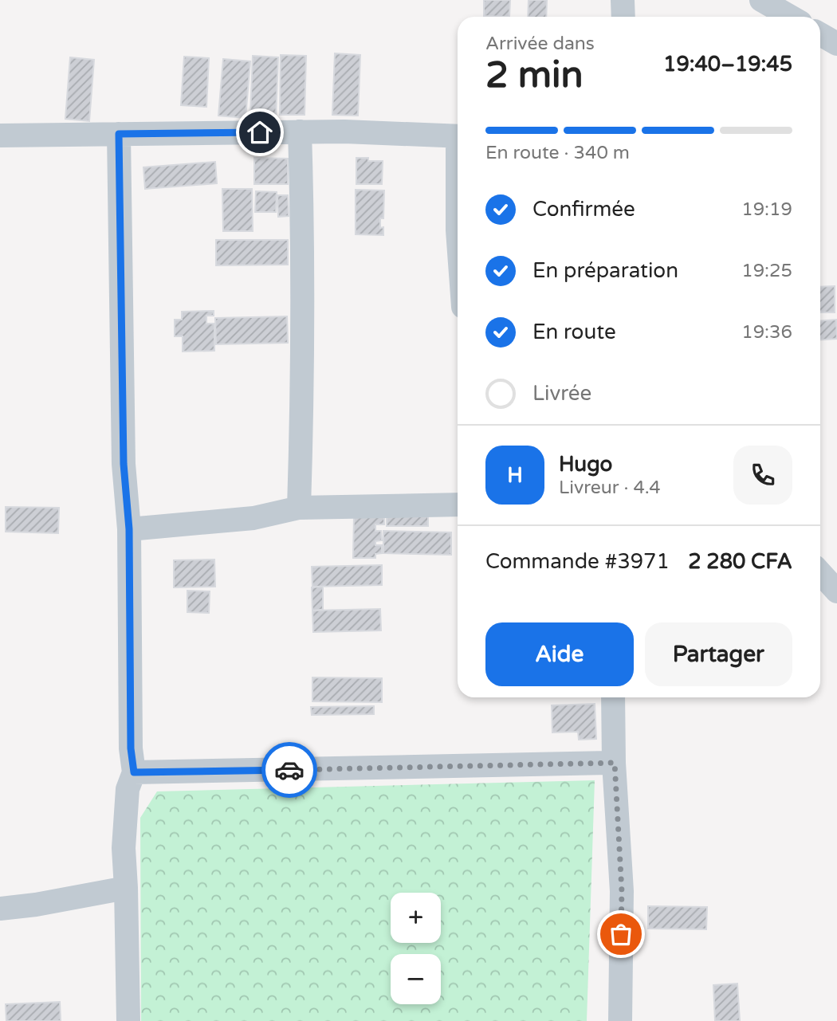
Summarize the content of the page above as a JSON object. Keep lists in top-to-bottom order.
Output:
{
  "page": {
    "heading": ["2 min", "Arrivée dans", "19:40–19:45"],
    "panel": [
      "Hugo",
      "Livreur · 4.4",
      "Commande #3971",
      "2 280 CFA"
    ],
    "bar": "En route · 340 m",
    "list": [
      ["Confirmée", "19:19"],
      ["En préparation", "19:25"],
      ["En route", "19:36"],
      "Livrée"
    ],
    "round": "H",
    "buttons": ["Aide", "Partager"],
    "map_buttons": ["+", "−"]
  }
}
